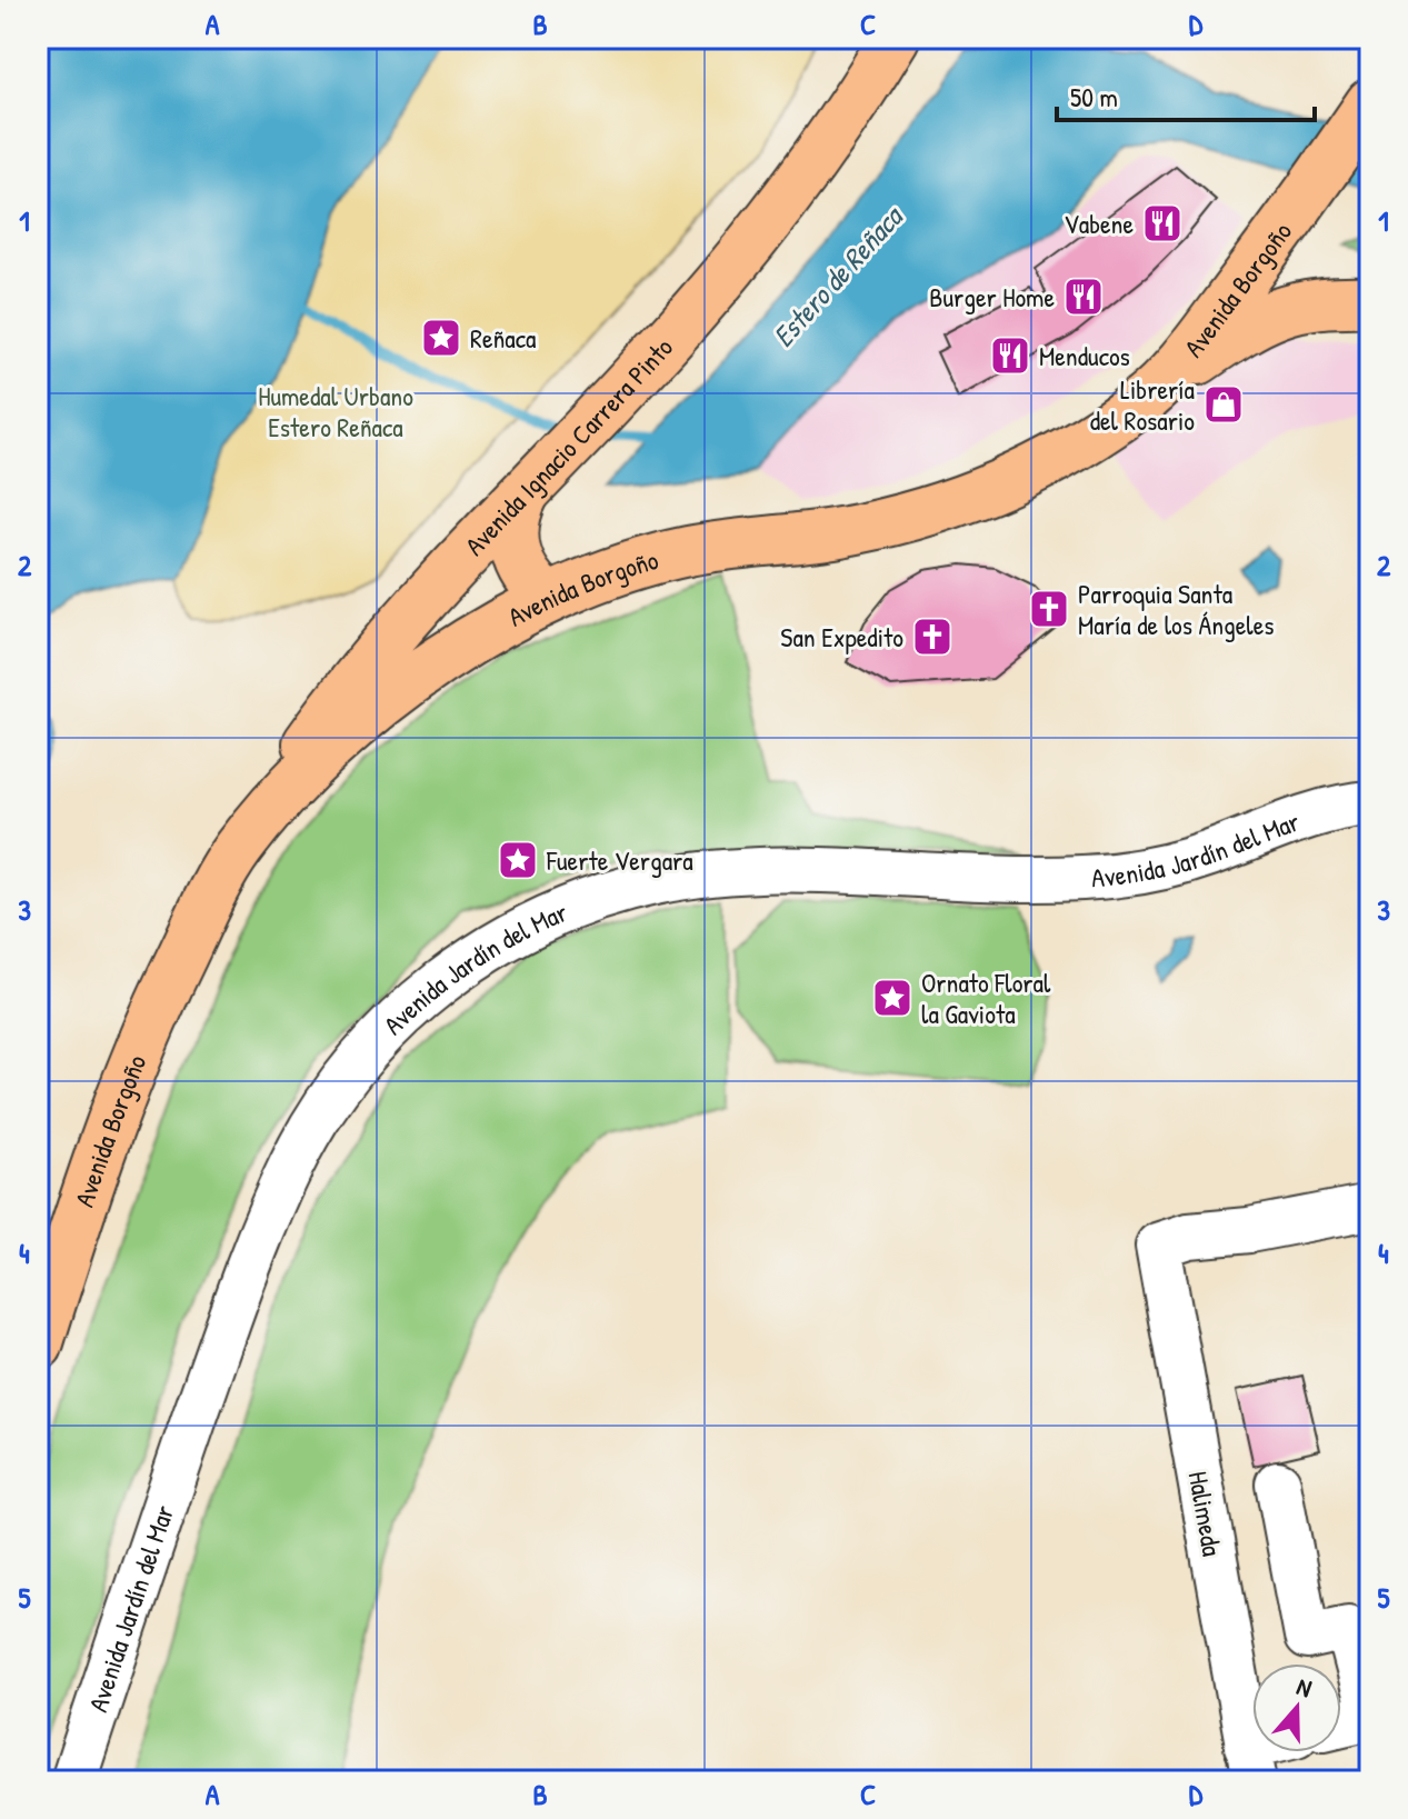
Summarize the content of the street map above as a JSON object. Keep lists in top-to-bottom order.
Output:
{
  "streets": {
    "main road": ["Avenida Borgoño", "Avenida Ignacio Carrera Pinto"],
    "street": ["Avenida Jardín del Mar", "Halimeda"]
  },
  "crossings": [
    ["Avenida Borgoño", "Avenida Ignacio Carrera Pinto"]
  ],
  "water": ["Estero de Reñaca"],
  "parks": ["Humedal Urbano Estero Reñaca"],
  "places": {
    "restaurant": ["Vabene", "Burger Home", "Menducos"],
    "place": ["Reñaca", "Fuerte Vergara", "Ornato Floral la Gaviota"],
    "shop": ["Librería del Rosario"],
    "church": ["Parroquia Santa María de los Ángeles", "San Expedito"]
  },
  "scale_bar": "50 m",
  "north": "top",
  "grid": {
    "columns": [
      "A",
      "B",
      "C",
      "D"
    ],
    "rows": [
      "1",
      "2",
      "3",
      "4",
      "5"
    ]
  }
}
